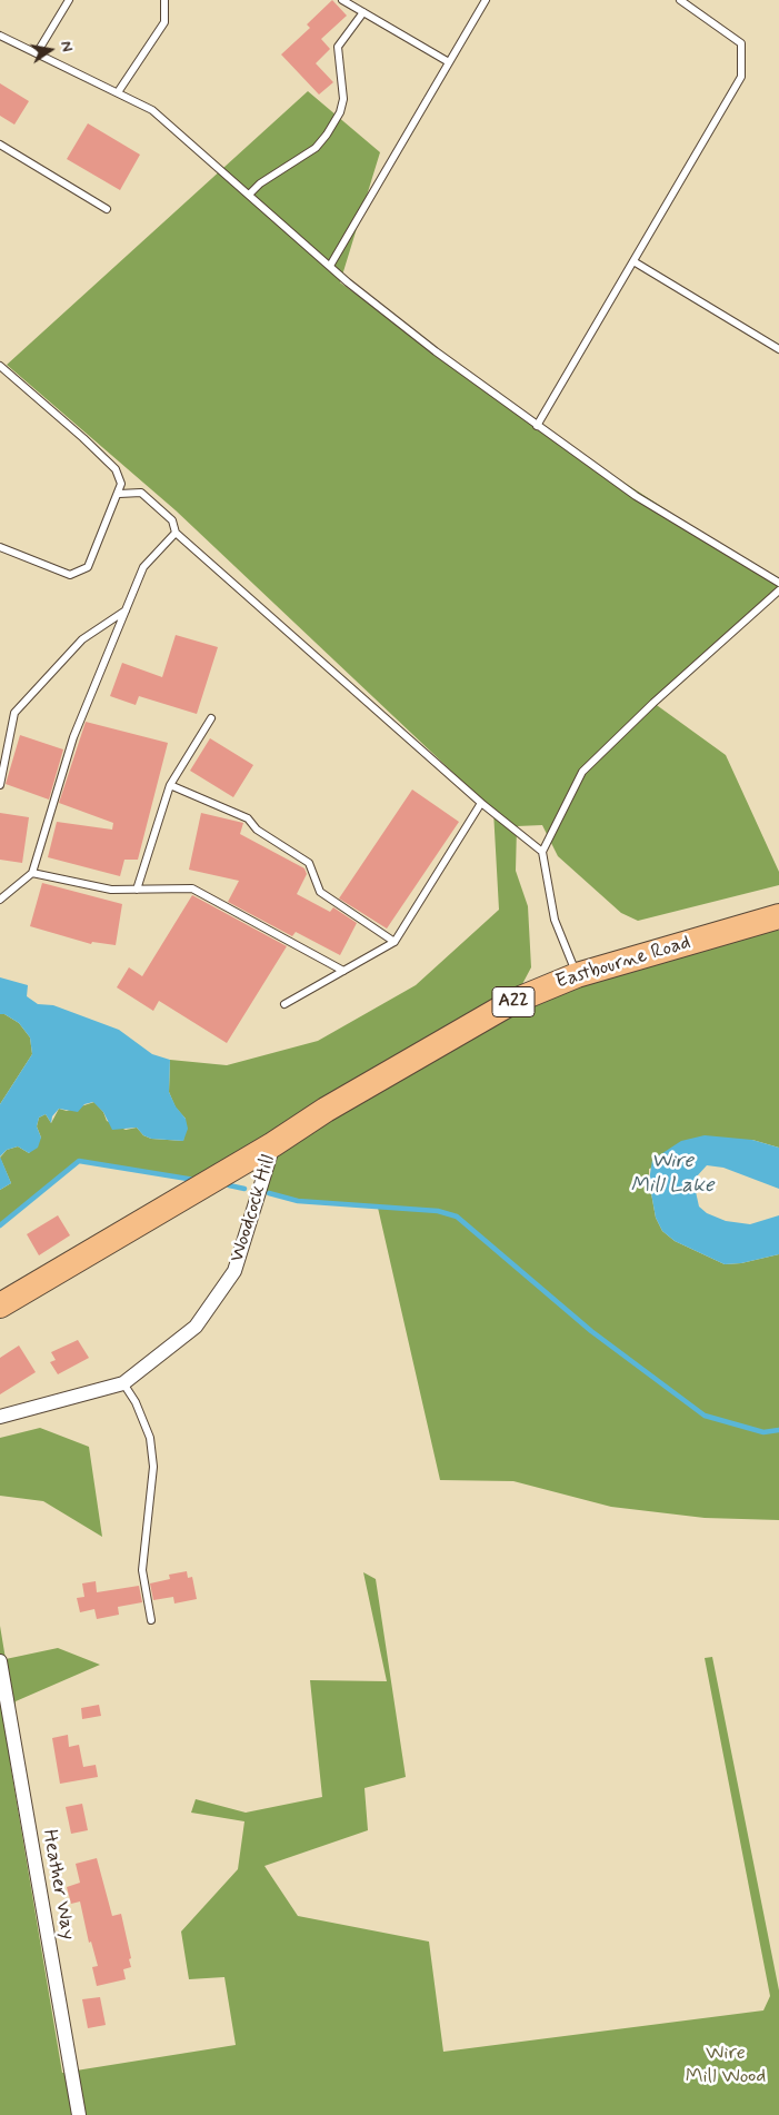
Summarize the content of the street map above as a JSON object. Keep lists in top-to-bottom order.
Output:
{
  "streets": {
    "highway": ["Eastbourne Road", "A22", "Woodcock Hill"],
    "street": ["Heather Way"]
  },
  "crossings": [
    ["Eastbourne Road", "Woodcock Hill"]
  ],
  "water": ["Wire Mill Lake"],
  "parks": ["Wire Mill Wood"],
  "north": "right"
}
